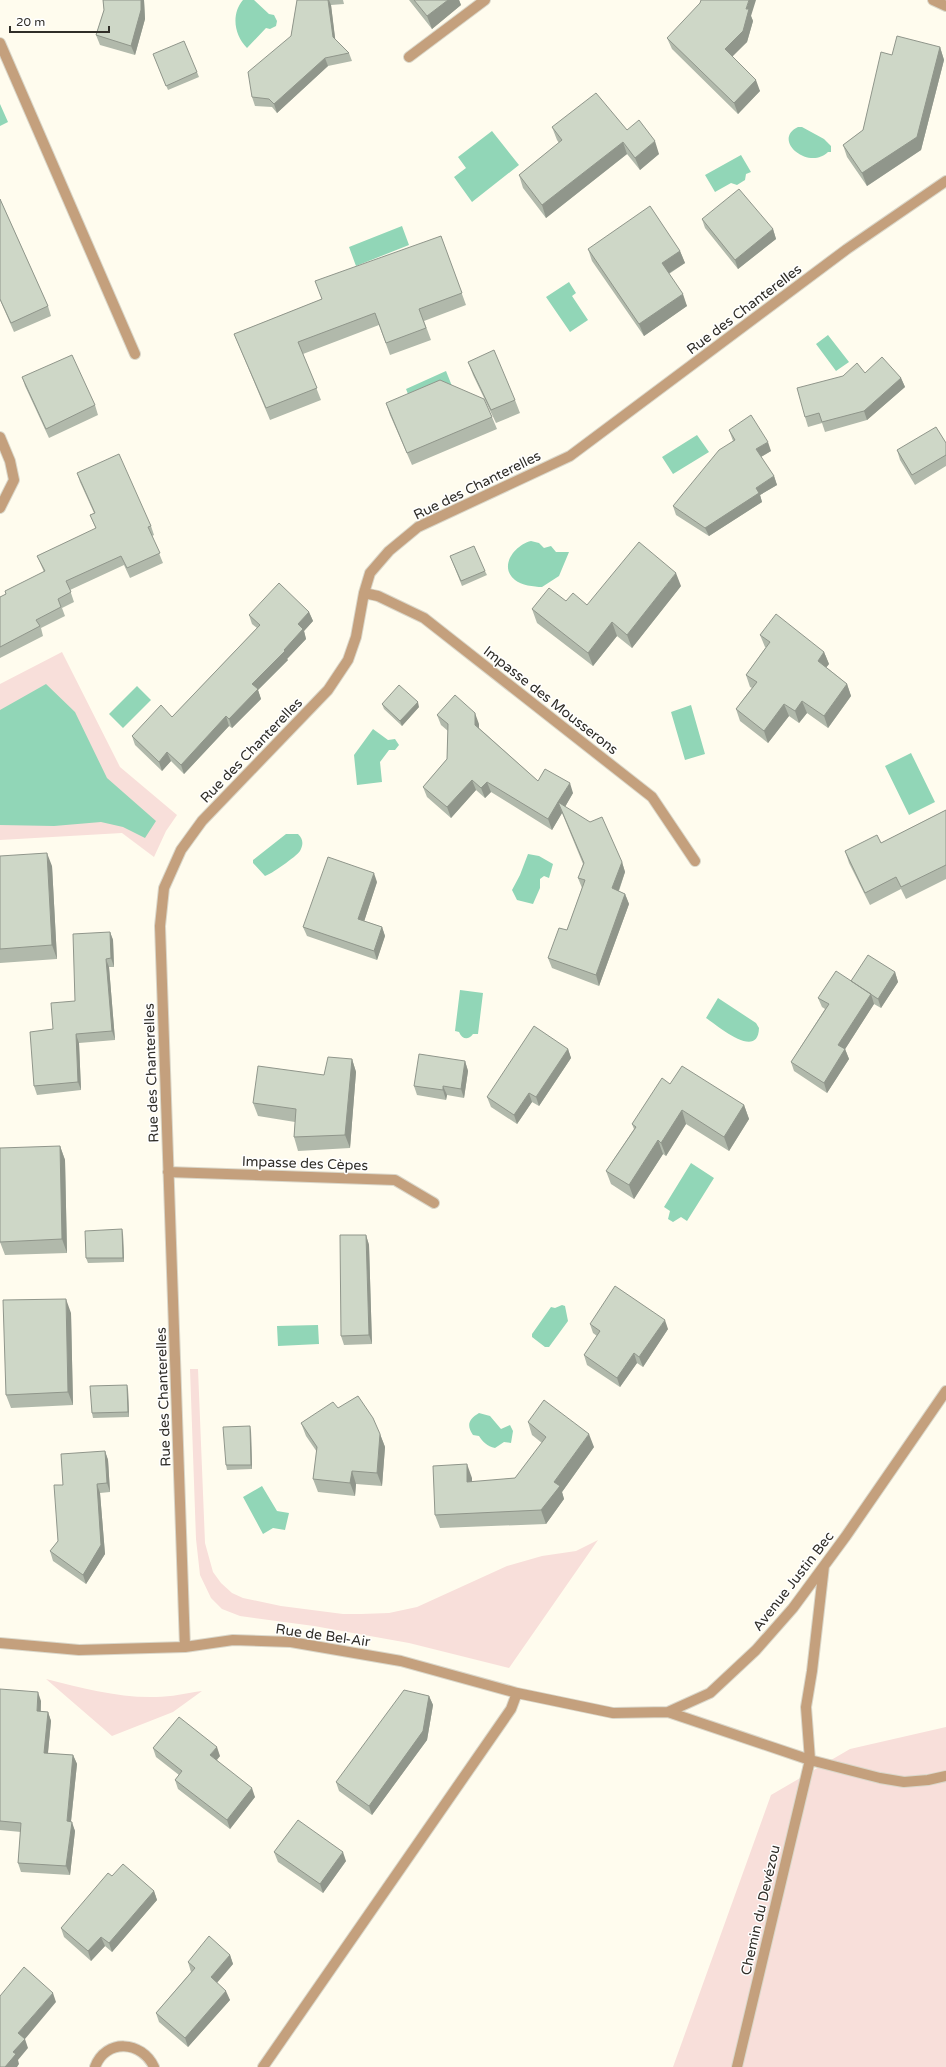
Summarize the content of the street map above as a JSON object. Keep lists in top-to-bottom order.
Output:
{
  "streets": {
    "street": [
      "Rue des Chanterelles",
      "Impasse des Mousserons",
      "Impasse des Cèpes",
      "Avenue Justin Bec",
      "Rue de Bel-Air",
      "Chemin du Devézou"
    ]
  },
  "crossings": [
    ["Rue des Chanterelles", "Impasse des Mousserons"],
    ["Rue des Chanterelles", "Impasse des Cèpes"],
    ["Rue des Chanterelles", "Rue de Bel-Air"],
    ["Avenue Justin Bec", "Rue de Bel-Air"],
    ["Avenue Justin Bec", "Chemin du Devézou"]
  ],
  "scale_bar": "20 m"
}
